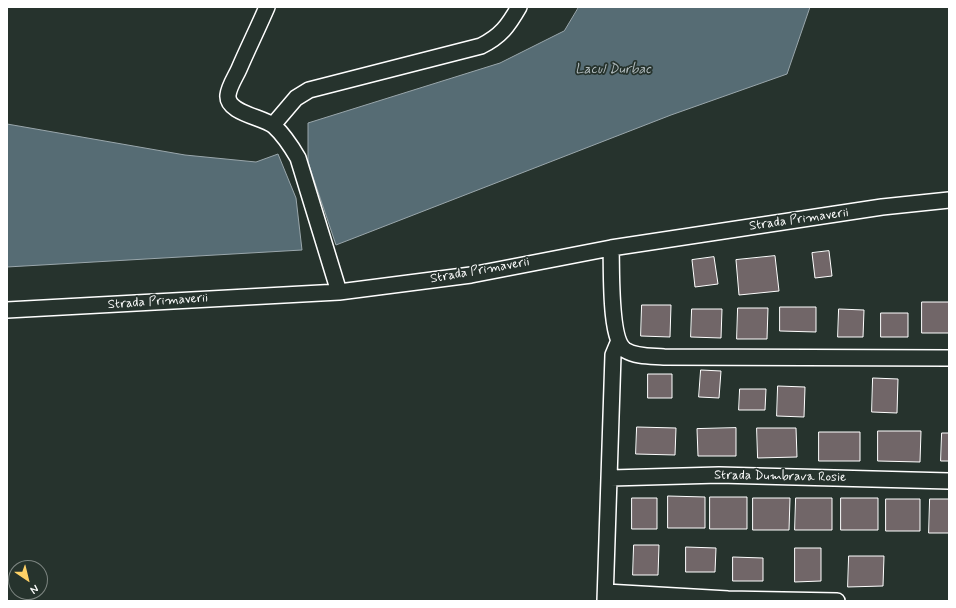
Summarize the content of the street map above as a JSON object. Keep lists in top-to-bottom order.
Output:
{
  "streets": {
    "street": ["Strada Primaverii", "Strada Dumbrava Rosie"]
  },
  "water": ["Lacul Durbac"],
  "north": "bottom right"
}
